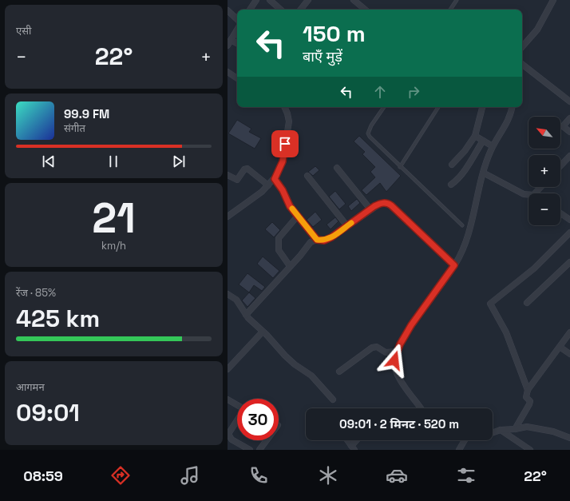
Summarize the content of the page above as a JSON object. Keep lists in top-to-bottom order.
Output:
{
  "north": "top left",
  "page": {
    "tile": [
      "एसी",
      ["21", "km/h"],
      ["रेंज · 85%", "425 km"],
      ["आगमन", "09:01"]
    ],
    "turn": ["150 m", "बाएँ मुड़ें"],
    "heat": ["−", "22°", "+"],
    "song": ["99.9 FM", "संगीत"],
    "map_buttons": ["+", "−"],
    "limit": "30",
    "trip": "09:01 · 2 मिनट · 520 m",
    "tabs": ["08:59", "22°"]
  }
}
